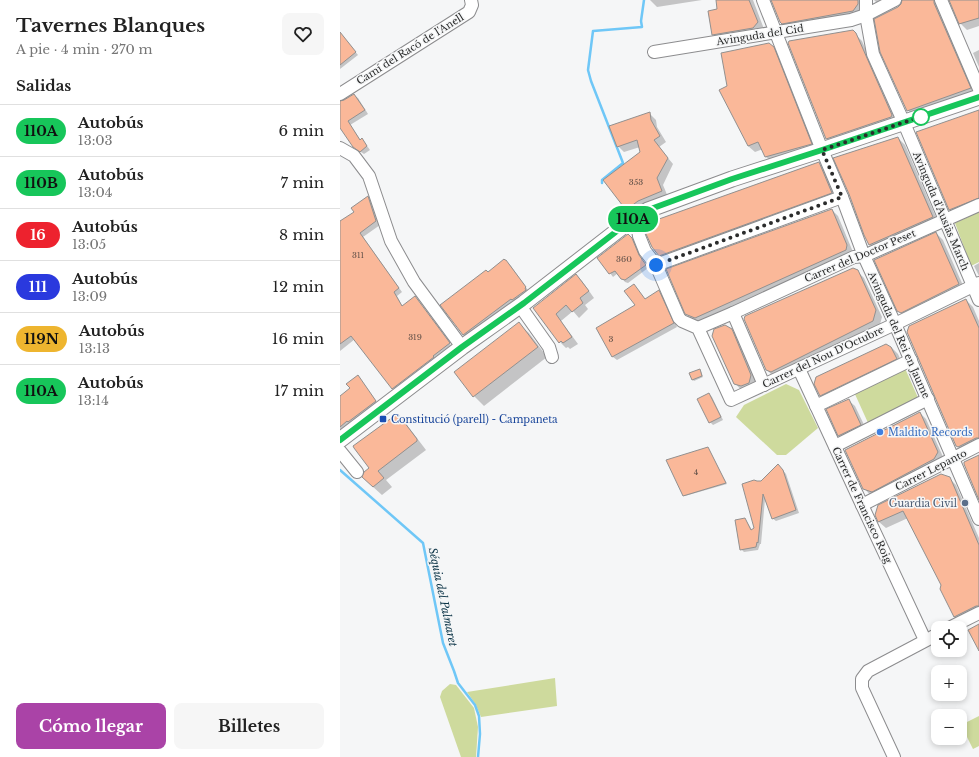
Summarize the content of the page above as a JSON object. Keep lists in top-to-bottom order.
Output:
{
  "streets": {
    "street": [
      "Avinguda del Cid",
      "Camí del Racó de l'Anell",
      "Avinguda d'Ausiàs March",
      "Carrer del Doctor Peset",
      "Avinguda del Rei en Jaume",
      "Carrer del Nou D'Octubre",
      "Carrer Lepanto",
      "Carrer de Francisco Roig"
    ]
  },
  "crossings": [
    ["Avinguda del Cid", "Avinguda d'Ausiàs March"],
    ["Avinguda del Cid", "Avinguda del Rei en Jaume"],
    ["Avinguda d'Ausiàs March", "Carrer del Doctor Peset"],
    ["Avinguda d'Ausiàs March", "Carrer del Nou D'Octubre"],
    ["Carrer del Doctor Peset", "Avinguda del Rei en Jaume"],
    ["Carrer del Doctor Peset", "Carrer del Nou D'Octubre"],
    ["Avinguda del Rei en Jaume", "Carrer del Nou D'Octubre"],
    ["Avinguda del Rei en Jaume", "Carrer Lepanto"],
    ["Carrer del Nou D'Octubre", "Carrer de Francisco Roig"],
    ["Carrer Lepanto", "Carrer de Francisco Roig"]
  ],
  "water": ["Séquia del Palmaret"],
  "places": {
    "transit": ["Constitució (parell) - Campaneta"],
    "other": ["Maldito Records", "Guardia Civil"]
  },
  "lines": ["bus line 110A"],
  "house_numbers": [
    "353",
    "311",
    "360",
    "319",
    "3",
    "4"
  ],
  "page": {
    "heading": [
      ["Tavernes Blanques", "A pie · 4 min · 270 m"],
      "Salidas"
    ],
    "on_map": "110A",
    "list": [
      {
        "mark": "110A",
        "name": "Autobús",
        "note": "13:03",
        "value": "6 min"
      },
      {
        "mark": "110B",
        "name": "Autobús",
        "note": "13:04",
        "value": "7 min"
      },
      {
        "mark": "16",
        "name": "Autobús",
        "note": "13:05",
        "value": "8 min"
      },
      {
        "mark": "111",
        "name": "Autobús",
        "note": "13:09",
        "value": "12 min"
      },
      {
        "mark": "119N",
        "name": "Autobús",
        "note": "13:13",
        "value": "16 min"
      },
      {
        "mark": "110A",
        "name": "Autobús",
        "note": "13:14",
        "value": "17 min"
      }
    ],
    "map_buttons": ["+", "−"],
    "buttons": ["Cómo llegar", "Billetes"]
  }
}
